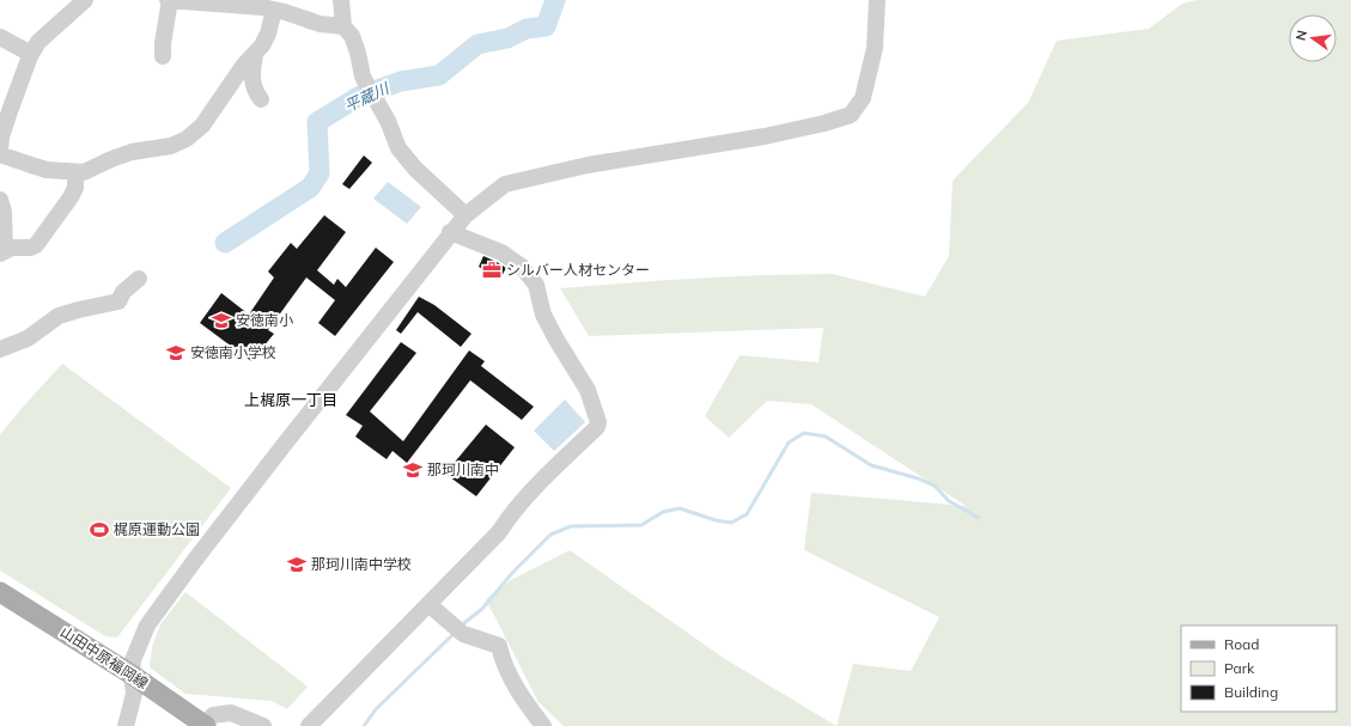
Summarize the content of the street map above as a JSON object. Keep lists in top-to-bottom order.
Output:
{
  "streets": {
    "main road": ["山田中原福岡線"]
  },
  "districts": ["上梶原一丁目"],
  "water": ["平蔵川"],
  "places": {
    "office": ["シルバー人材センター"],
    "school or university": [
      "安徳南小",
      "安徳南小学校",
      "那珂川南中",
      "那珂川南中学校"
    ],
    "sports": ["梶原運動公園"]
  },
  "legend": ["Road", "Park", "Building"],
  "north": "left"
}
